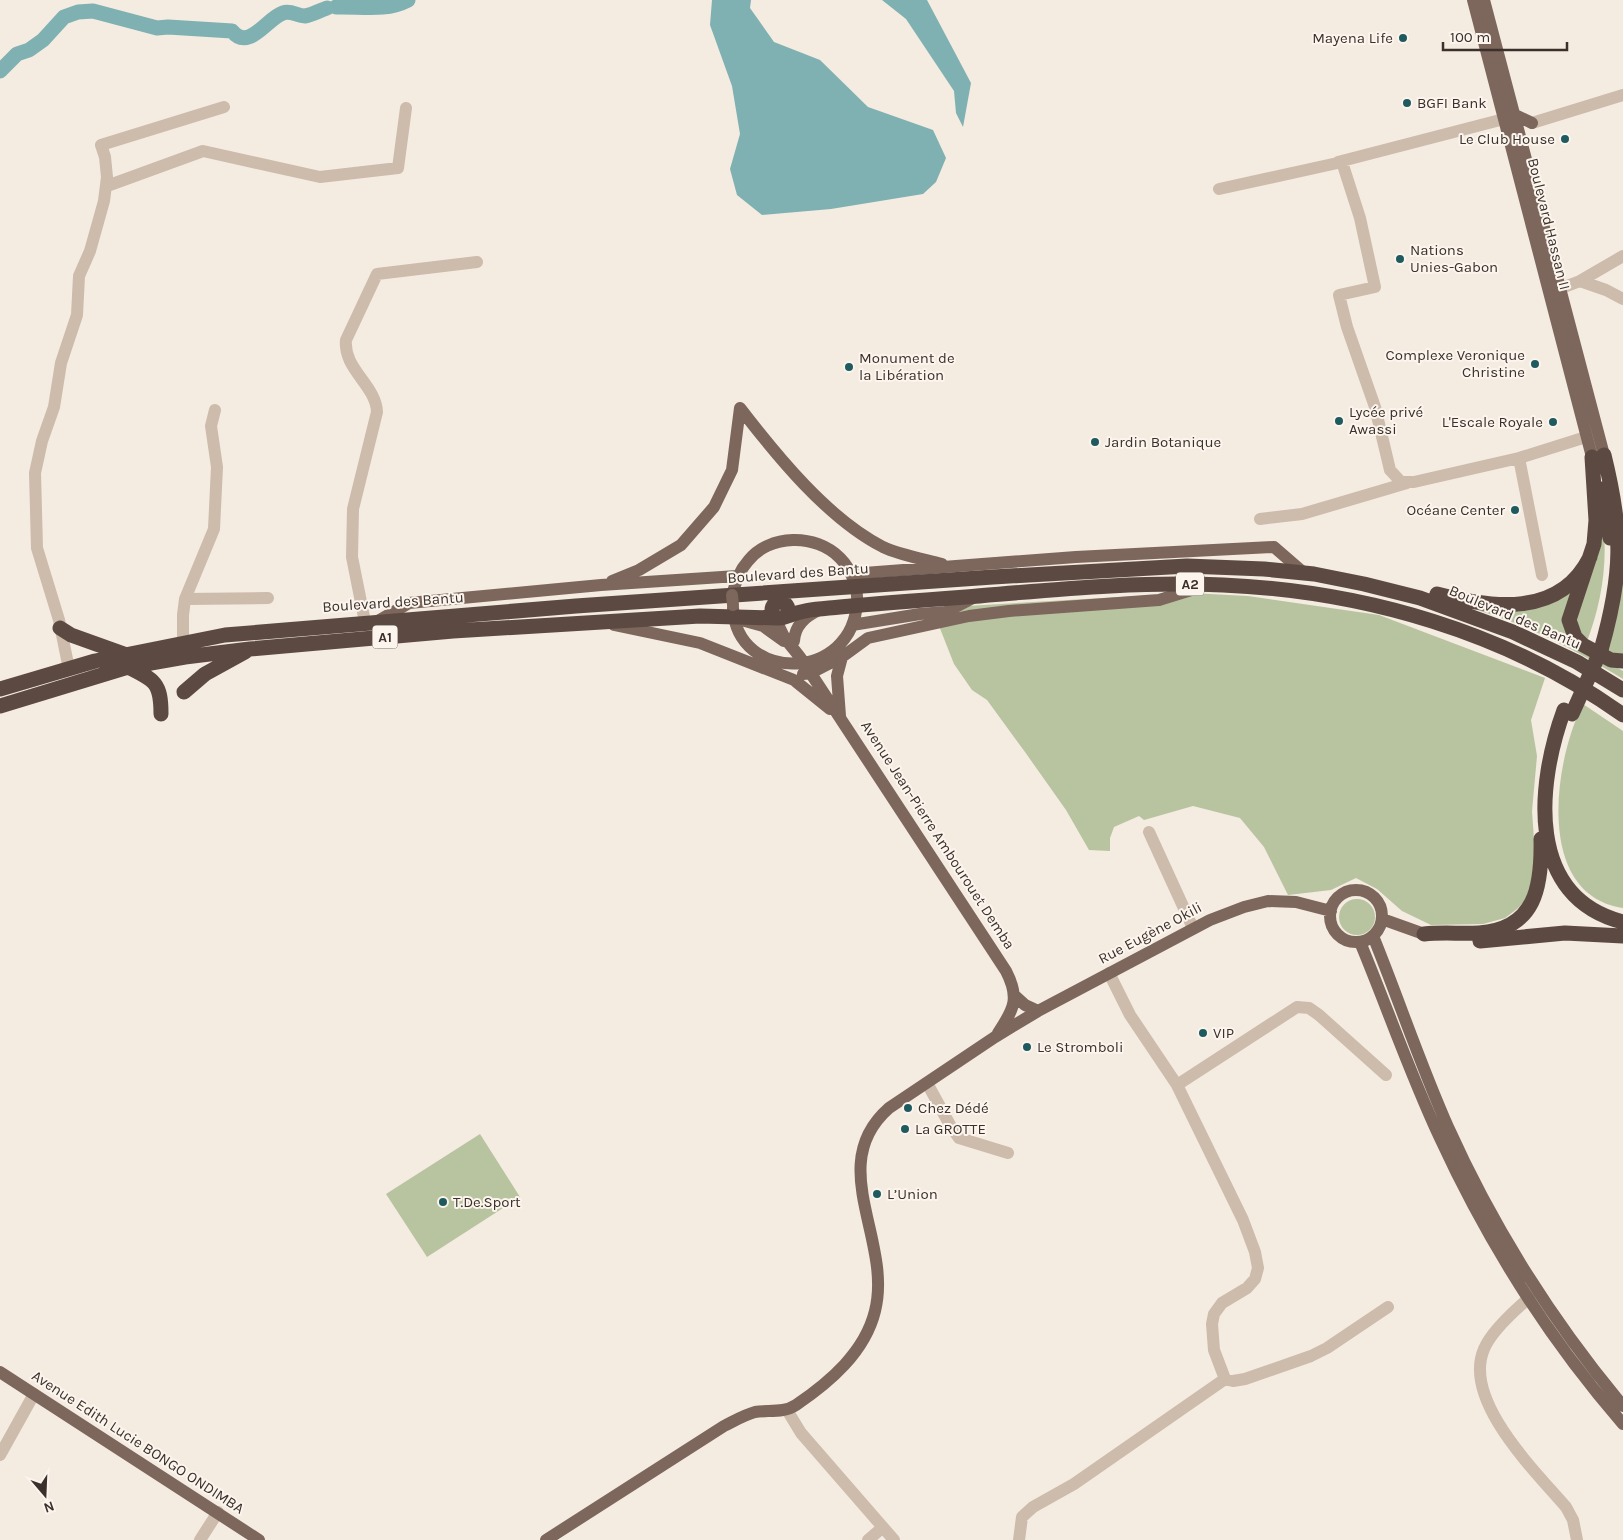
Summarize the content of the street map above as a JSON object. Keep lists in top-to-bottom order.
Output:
{
  "streets": {
    "highway": ["Boulevard des Bantu", "A2", "A1"],
    "main road": [
      "Boulevard Hassan II",
      "Avenue Jean-Pierre Ambourouet Demba",
      "Rue Eugène Okili",
      "Avenue Edith Lucie BONGO ONDIMBA"
    ]
  },
  "crossings": [
    ["Boulevard des Bantu", "Avenue Jean-Pierre Ambourouet Demba"]
  ],
  "places": [
    "Mayena Life",
    "BGFI Bank",
    "Le Club House",
    "Nations Unies-Gabon",
    "Complexe Veronique Christine",
    "Monument de la Libération",
    "Lycée privé Awassi",
    "L'Escale Royale",
    "Jardin Botanique",
    "Océane Center",
    "VIP",
    "Le Stromboli",
    "Chez Dédé",
    "La GROTTE",
    "L’Union",
    "T.De.Sport"
  ],
  "scale_bar": "100 m",
  "north": "bottom"
}
